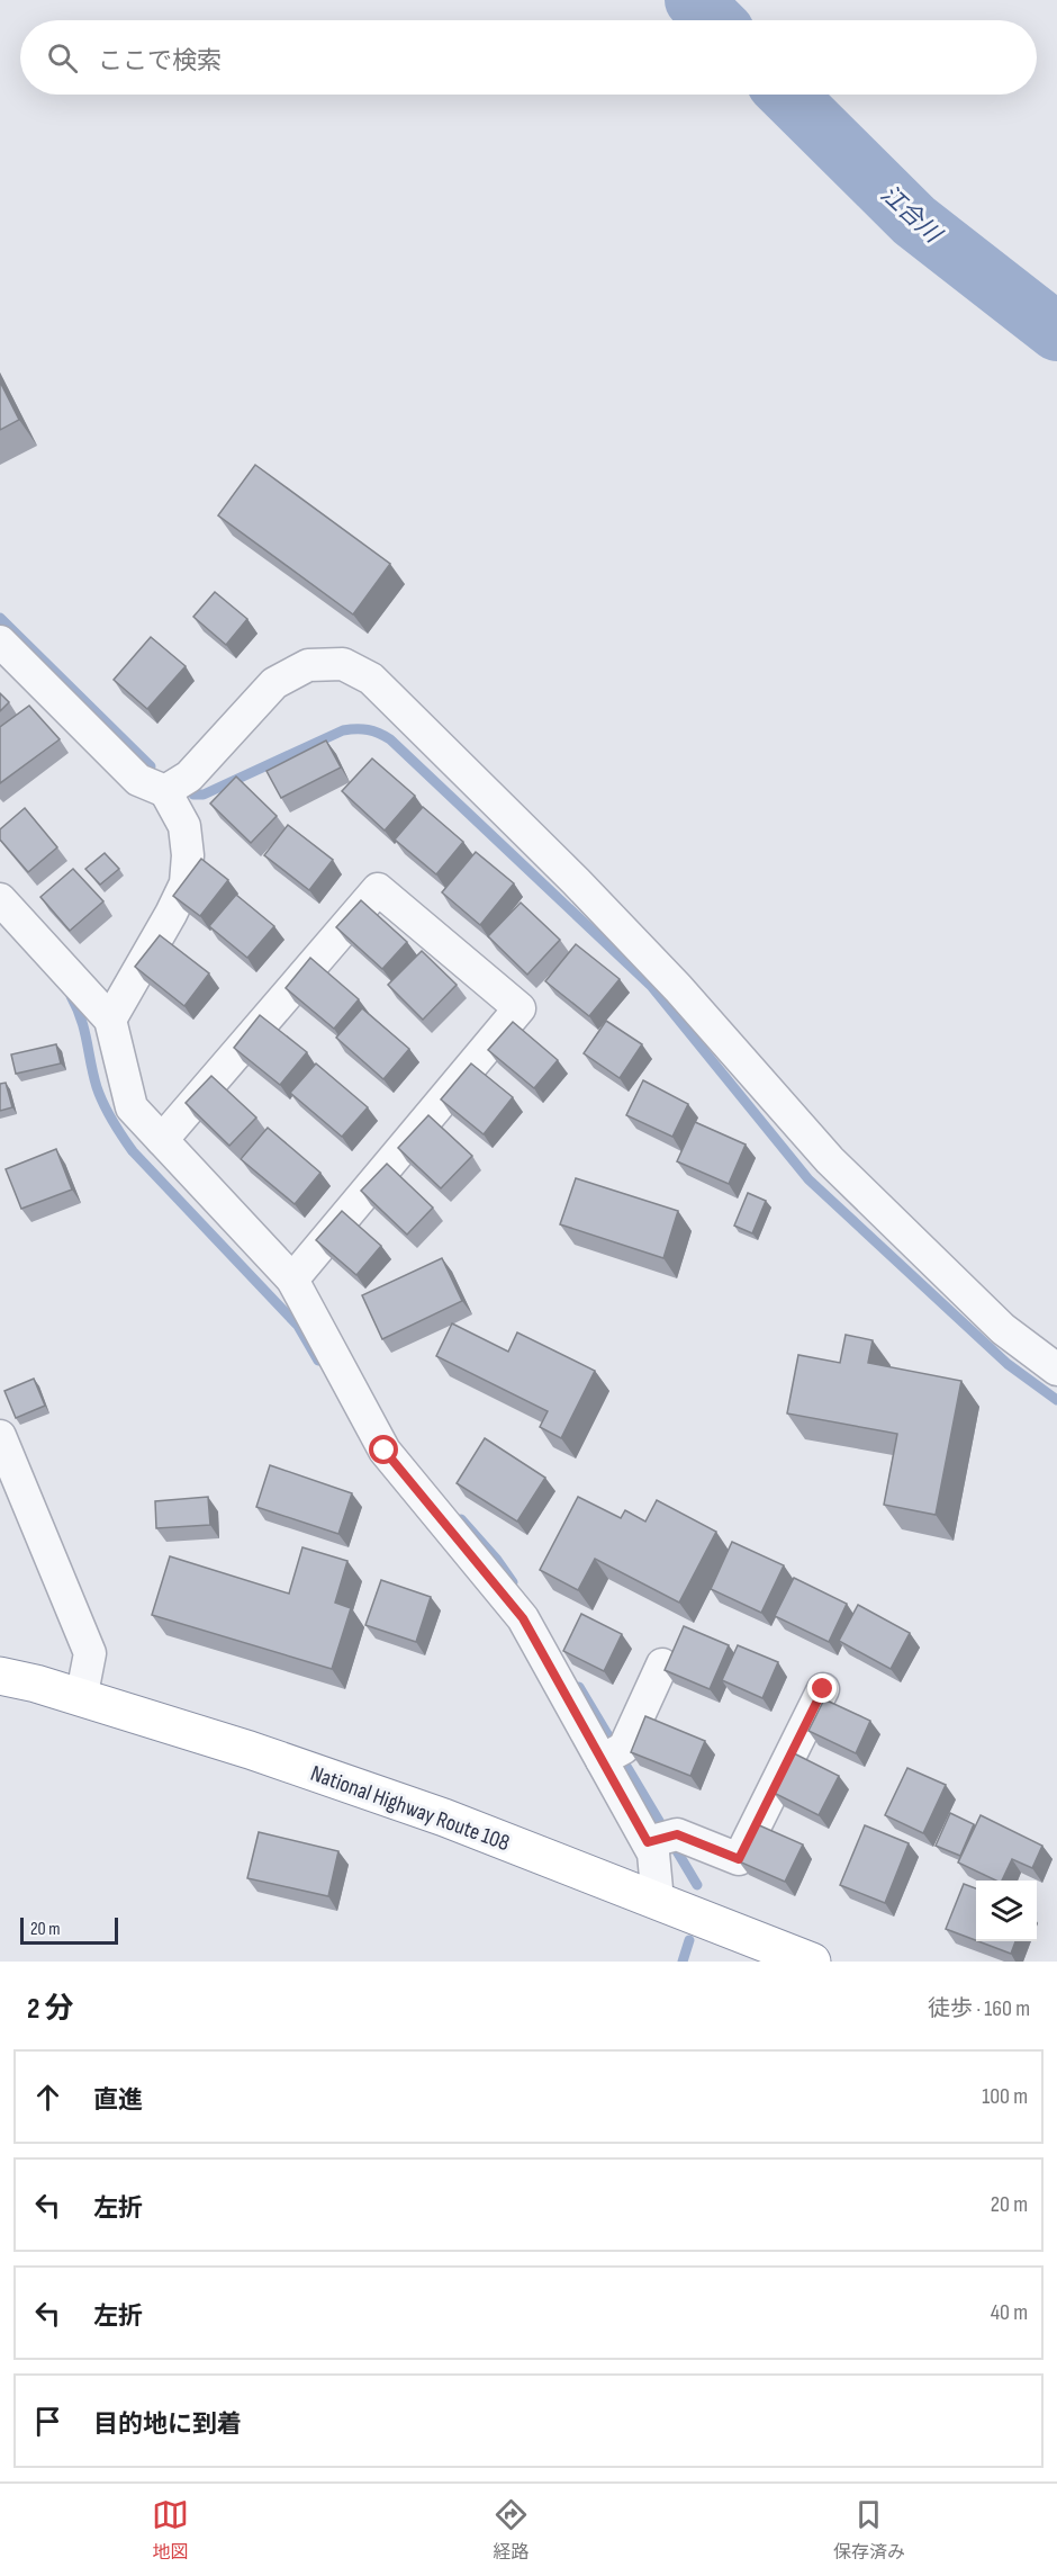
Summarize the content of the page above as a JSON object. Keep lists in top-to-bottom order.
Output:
{
  "streets": {
    "highway": ["National Highway Route 108"]
  },
  "water": ["江合川"],
  "scale_bar": "20 m",
  "page": {
    "search": "ここで検索",
    "scale": "20 m",
    "heading": ["2 分", "徒歩 · 160 m"],
    "list": [
      ["直進", "100 m"],
      ["左折", "20 m"],
      ["左折", "40 m"],
      "目的地に到着"
    ],
    "nav": ["地図", "経路", "保存済み"]
  }
}
